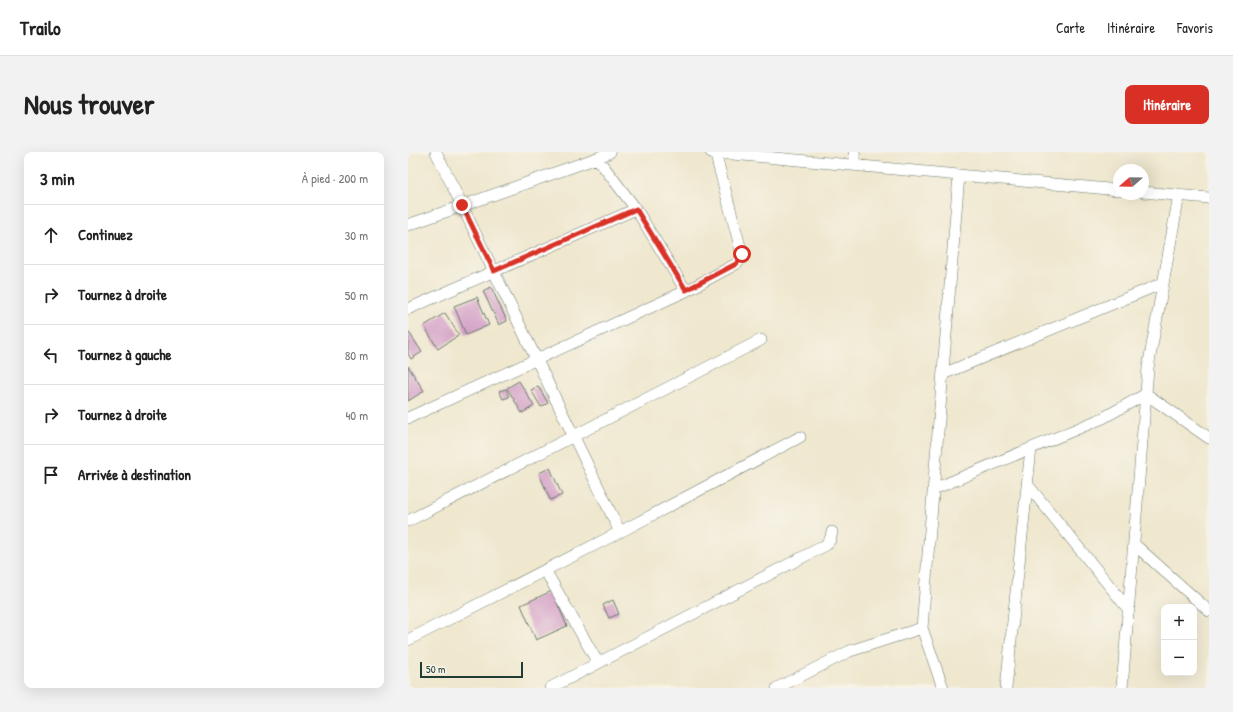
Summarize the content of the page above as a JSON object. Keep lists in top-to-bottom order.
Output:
{
  "scale_bar": "50 m",
  "north": "left",
  "page": {
    "header": "Trailo",
    "nav": ["Carte", "Itinéraire", "Favoris"],
    "title": "Nous trouver",
    "buttons": "Itinéraire",
    "heading": ["3 min", "À pied · 200 m"],
    "list": [
      ["Continuez", "30 m"],
      ["Tournez à droite", "50 m"],
      ["Tournez à gauche", "80 m"],
      ["Tournez à droite", "40 m"],
      "Arrivée à destination"
    ],
    "map_buttons": ["+", "−"],
    "scale": "50 m"
  }
}
